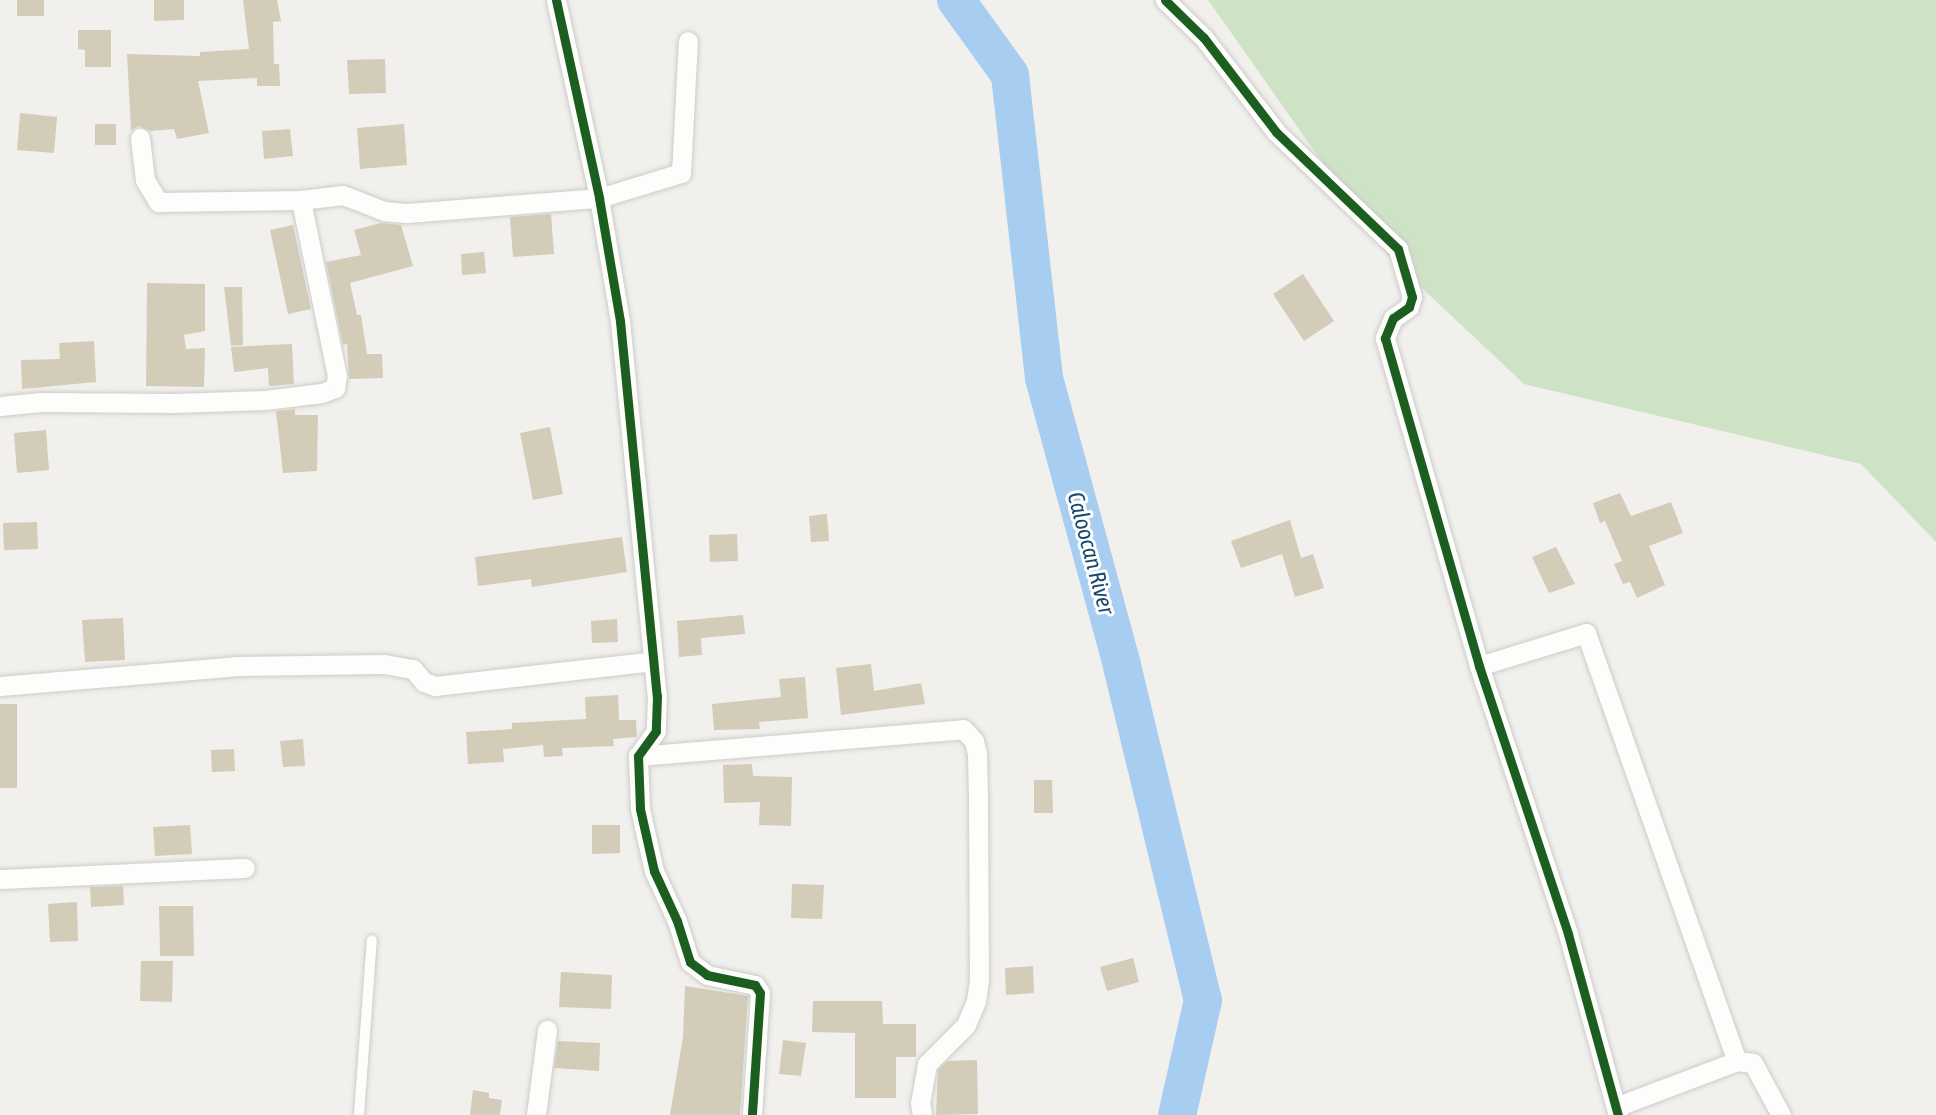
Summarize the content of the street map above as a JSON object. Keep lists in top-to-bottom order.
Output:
{
  "water": ["Caloocan River"]
}
